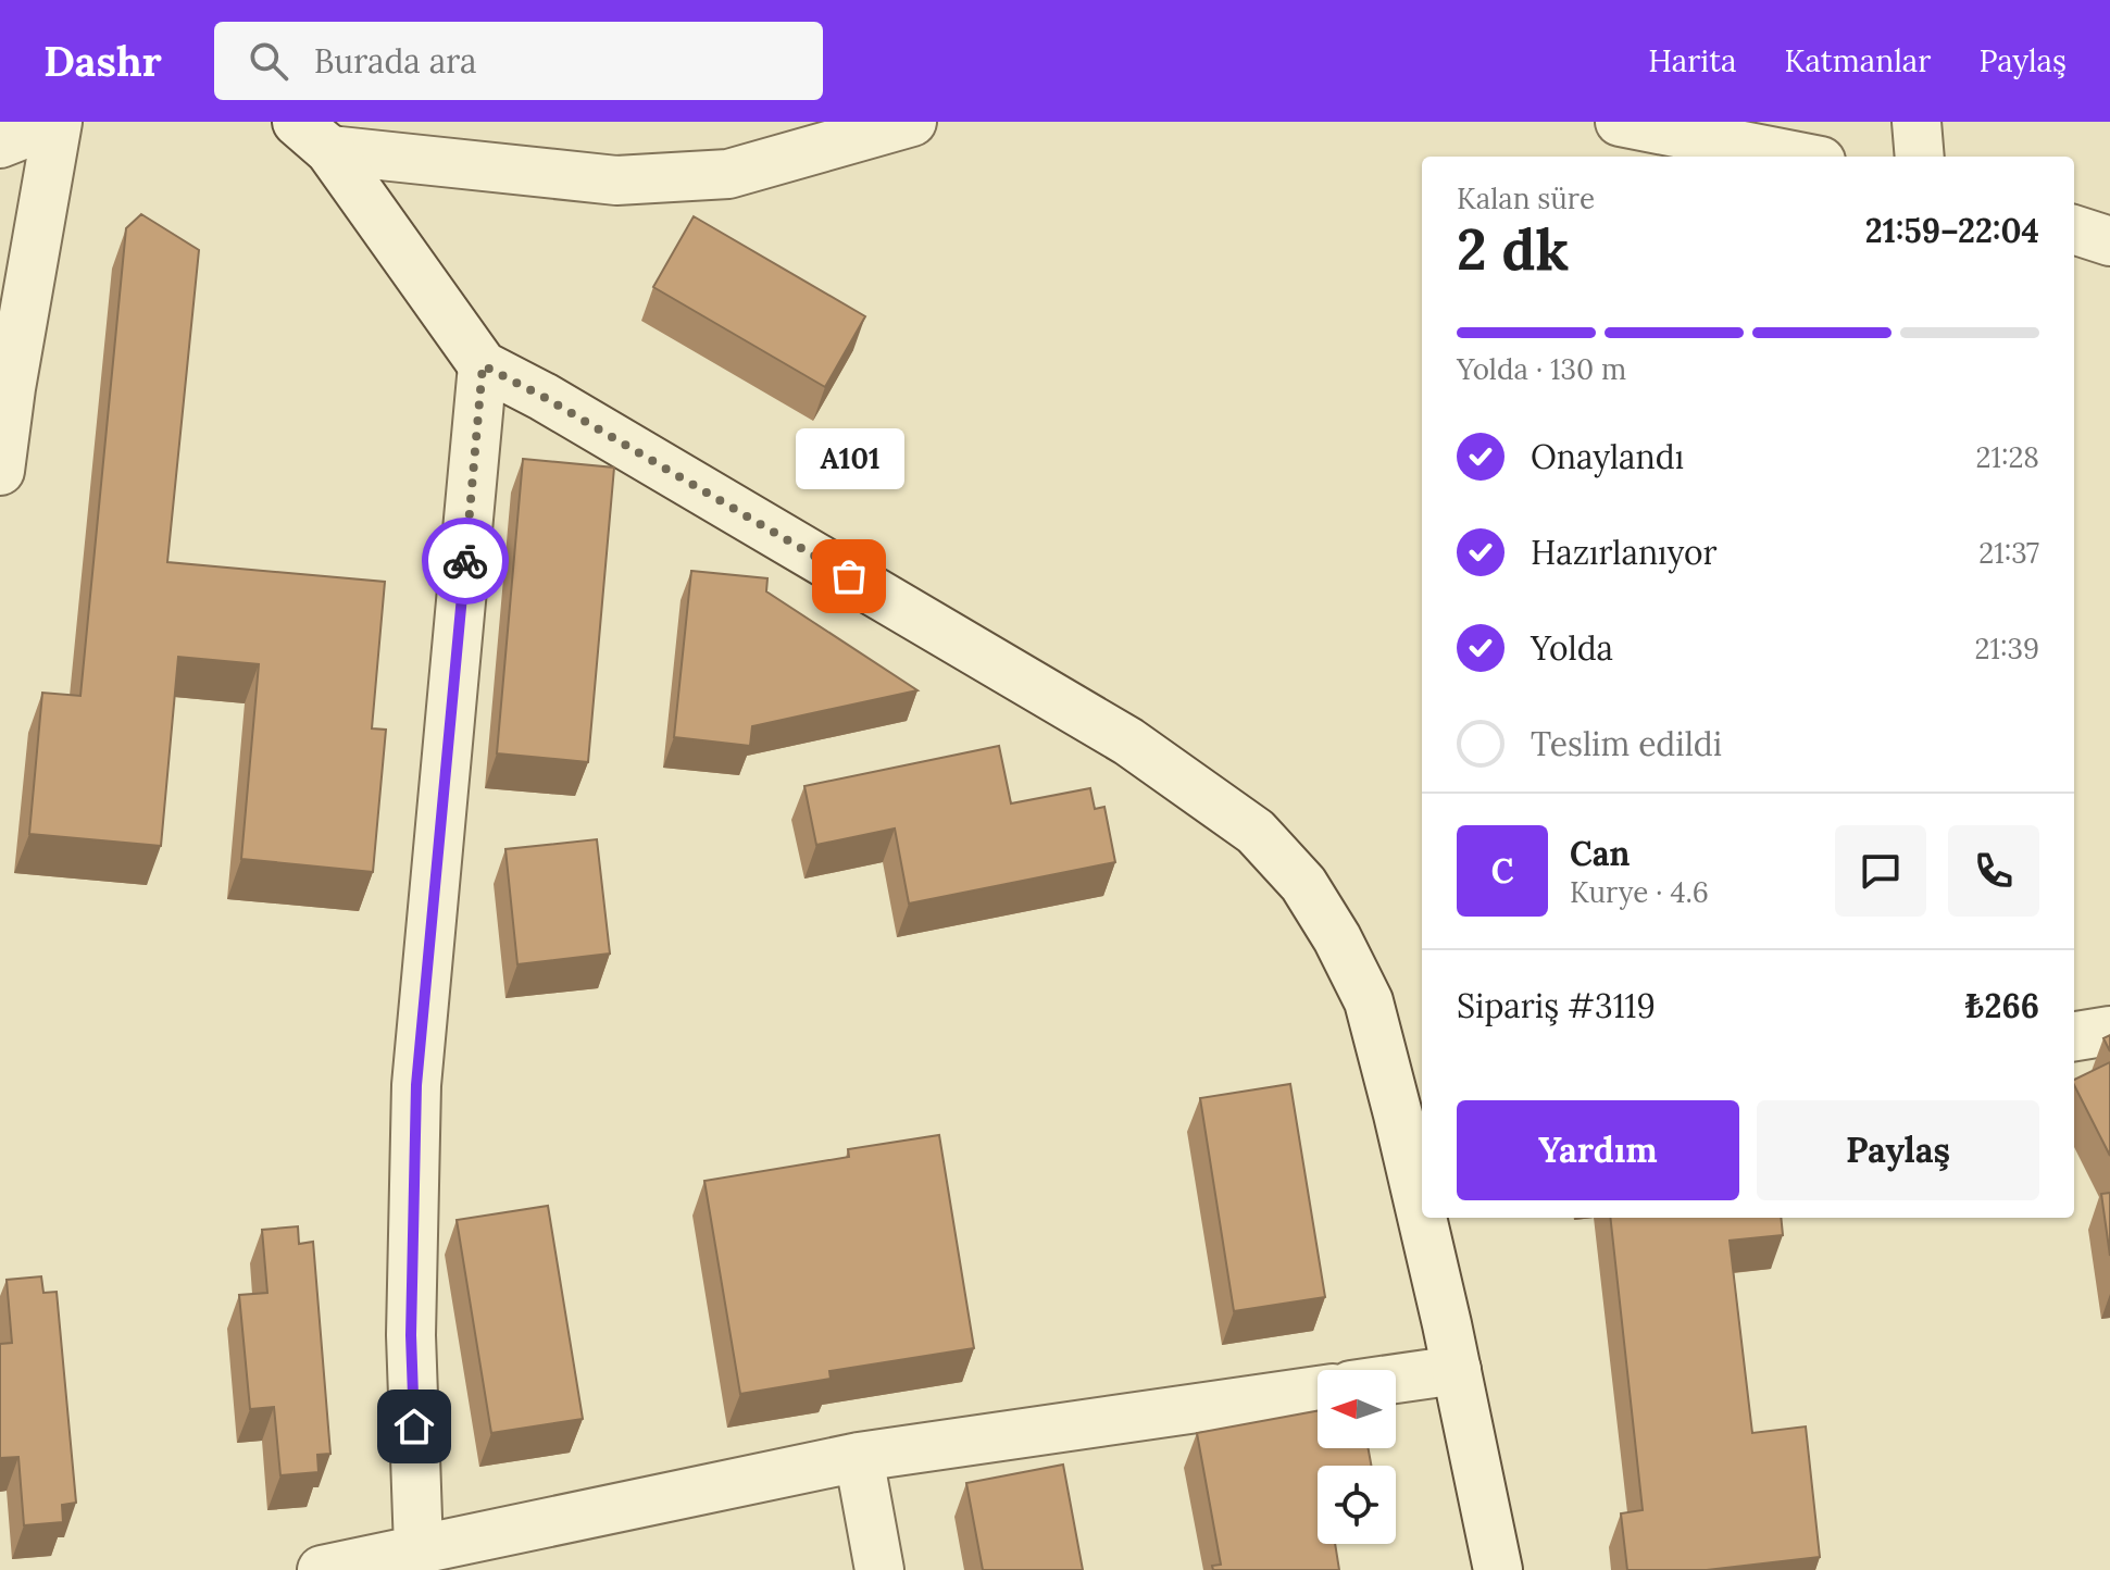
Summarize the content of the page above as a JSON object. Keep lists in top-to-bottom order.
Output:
{
  "places": ["A101"],
  "north": "left",
  "page": {
    "header": "Dashr",
    "search": "Burada ara",
    "nav": ["Harita", "Katmanlar", "Paylaş"],
    "heading": ["2 dk", "Kalan süre", "21:59–22:04"],
    "panel": [
      "Can",
      "Kurye · 4.6",
      "Sipariş #3119",
      "₺266"
    ],
    "bar": "Yolda · 130 m",
    "list": [
      ["Onaylandı", "21:28"],
      ["Hazırlanıyor", "21:37"],
      ["Yolda", "21:39"],
      "Teslim edildi"
    ],
    "bubble": "A101",
    "round": "C",
    "buttons": ["Yardım", "Paylaş"]
  }
}
